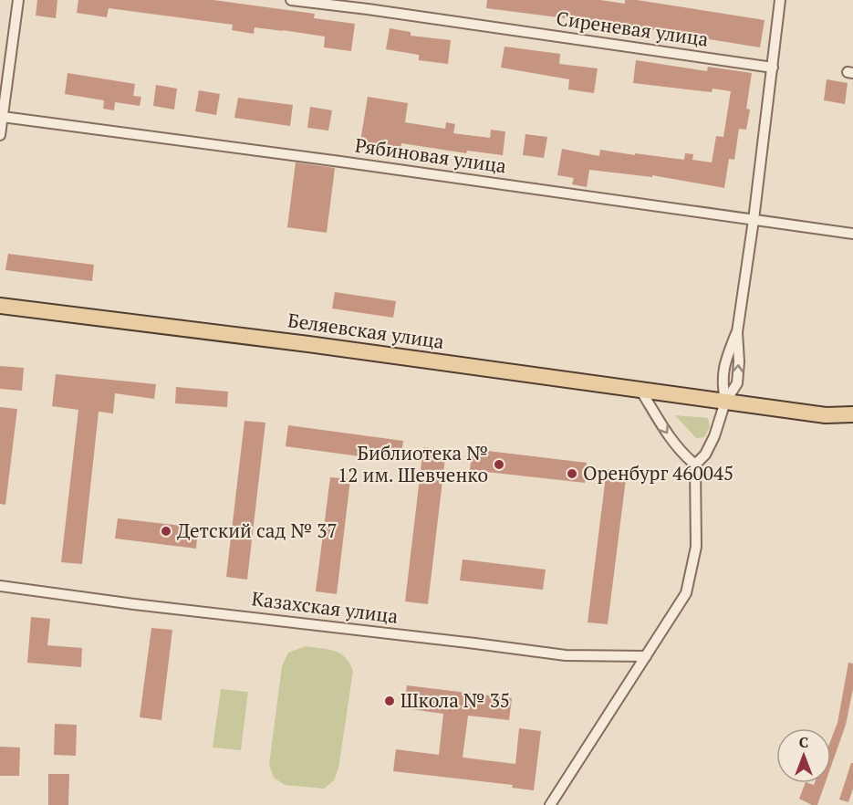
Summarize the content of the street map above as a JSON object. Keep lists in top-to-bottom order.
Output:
{
  "streets": {
    "main road": ["Беляевская улица"],
    "street": ["Сиреневая улица", "Рябиновая улица", "Казахская улица"]
  },
  "places": [
    "Библиотека № 12 им. Шевченко",
    "Оренбург 460045",
    "Детский сад № 37",
    "Школа № 35"
  ],
  "north": "top"
}
